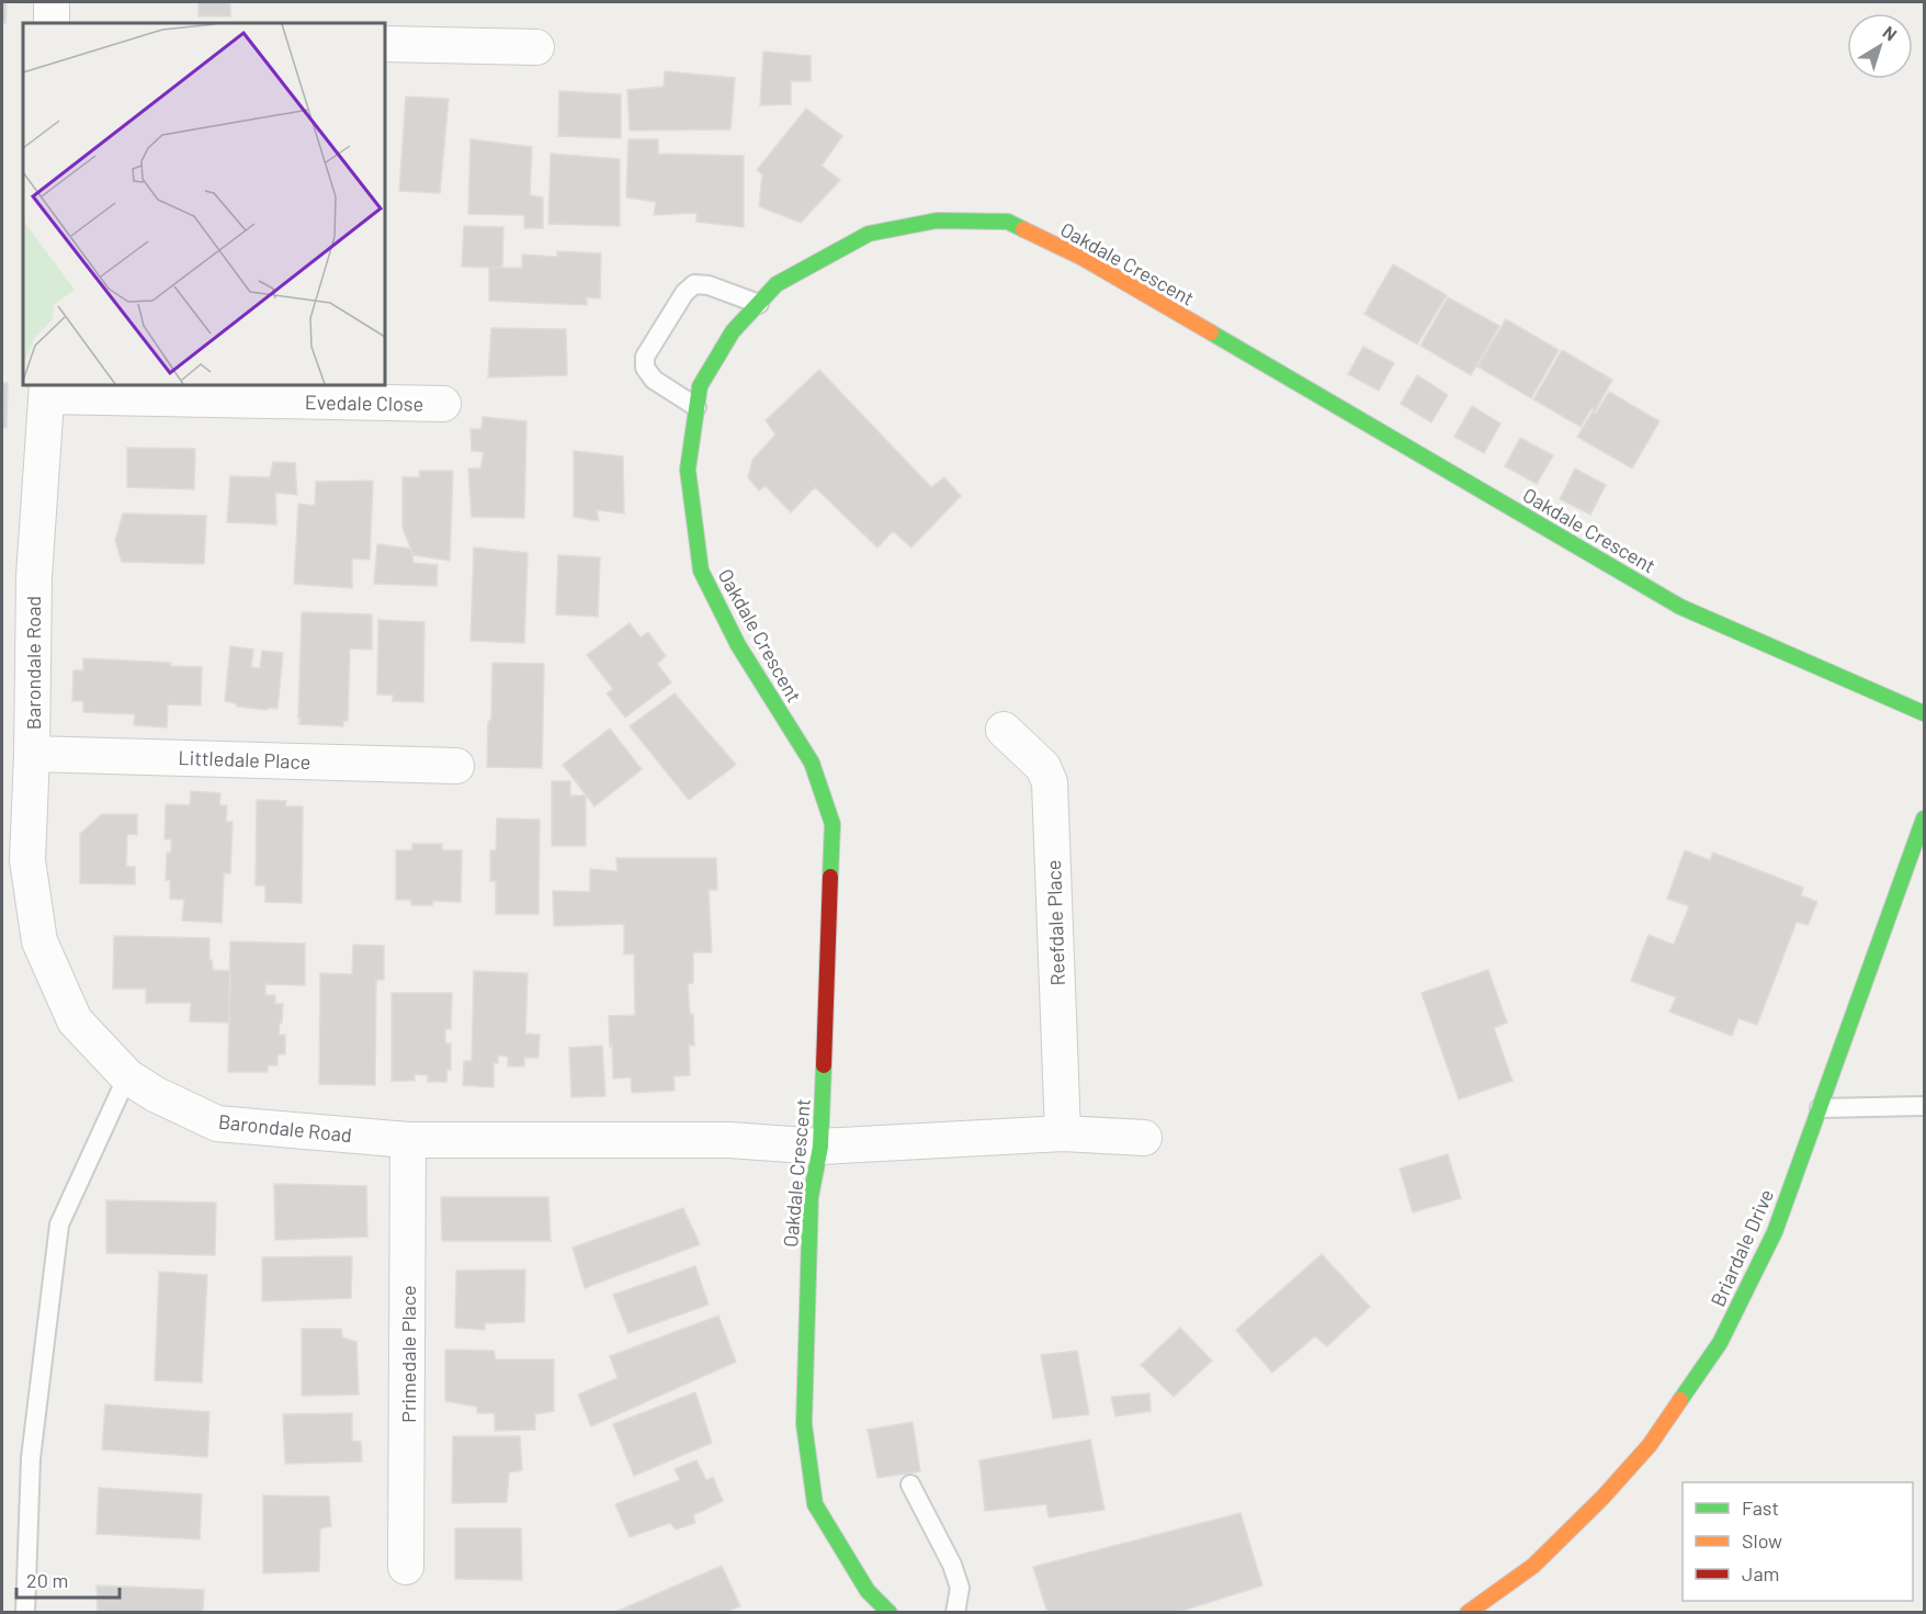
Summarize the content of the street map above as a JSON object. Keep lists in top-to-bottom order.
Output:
{
  "streets": {
    "street": [
      "Oakdale Crescent",
      "Evedale Close",
      "Barondale Road",
      "Littledale Place",
      "Reefdale Place",
      "Briardale Drive",
      "Primedale Place"
    ]
  },
  "crossings": [
    ["Oakdale Crescent", "Barondale Road"],
    ["Evedale Close", "Barondale Road"],
    ["Barondale Road", "Littledale Place"],
    ["Barondale Road", "Primedale Place"]
  ],
  "legend": ["Fast", "Slow", "Jam"],
  "scale_bar": "20 m",
  "north": "top right"
}
